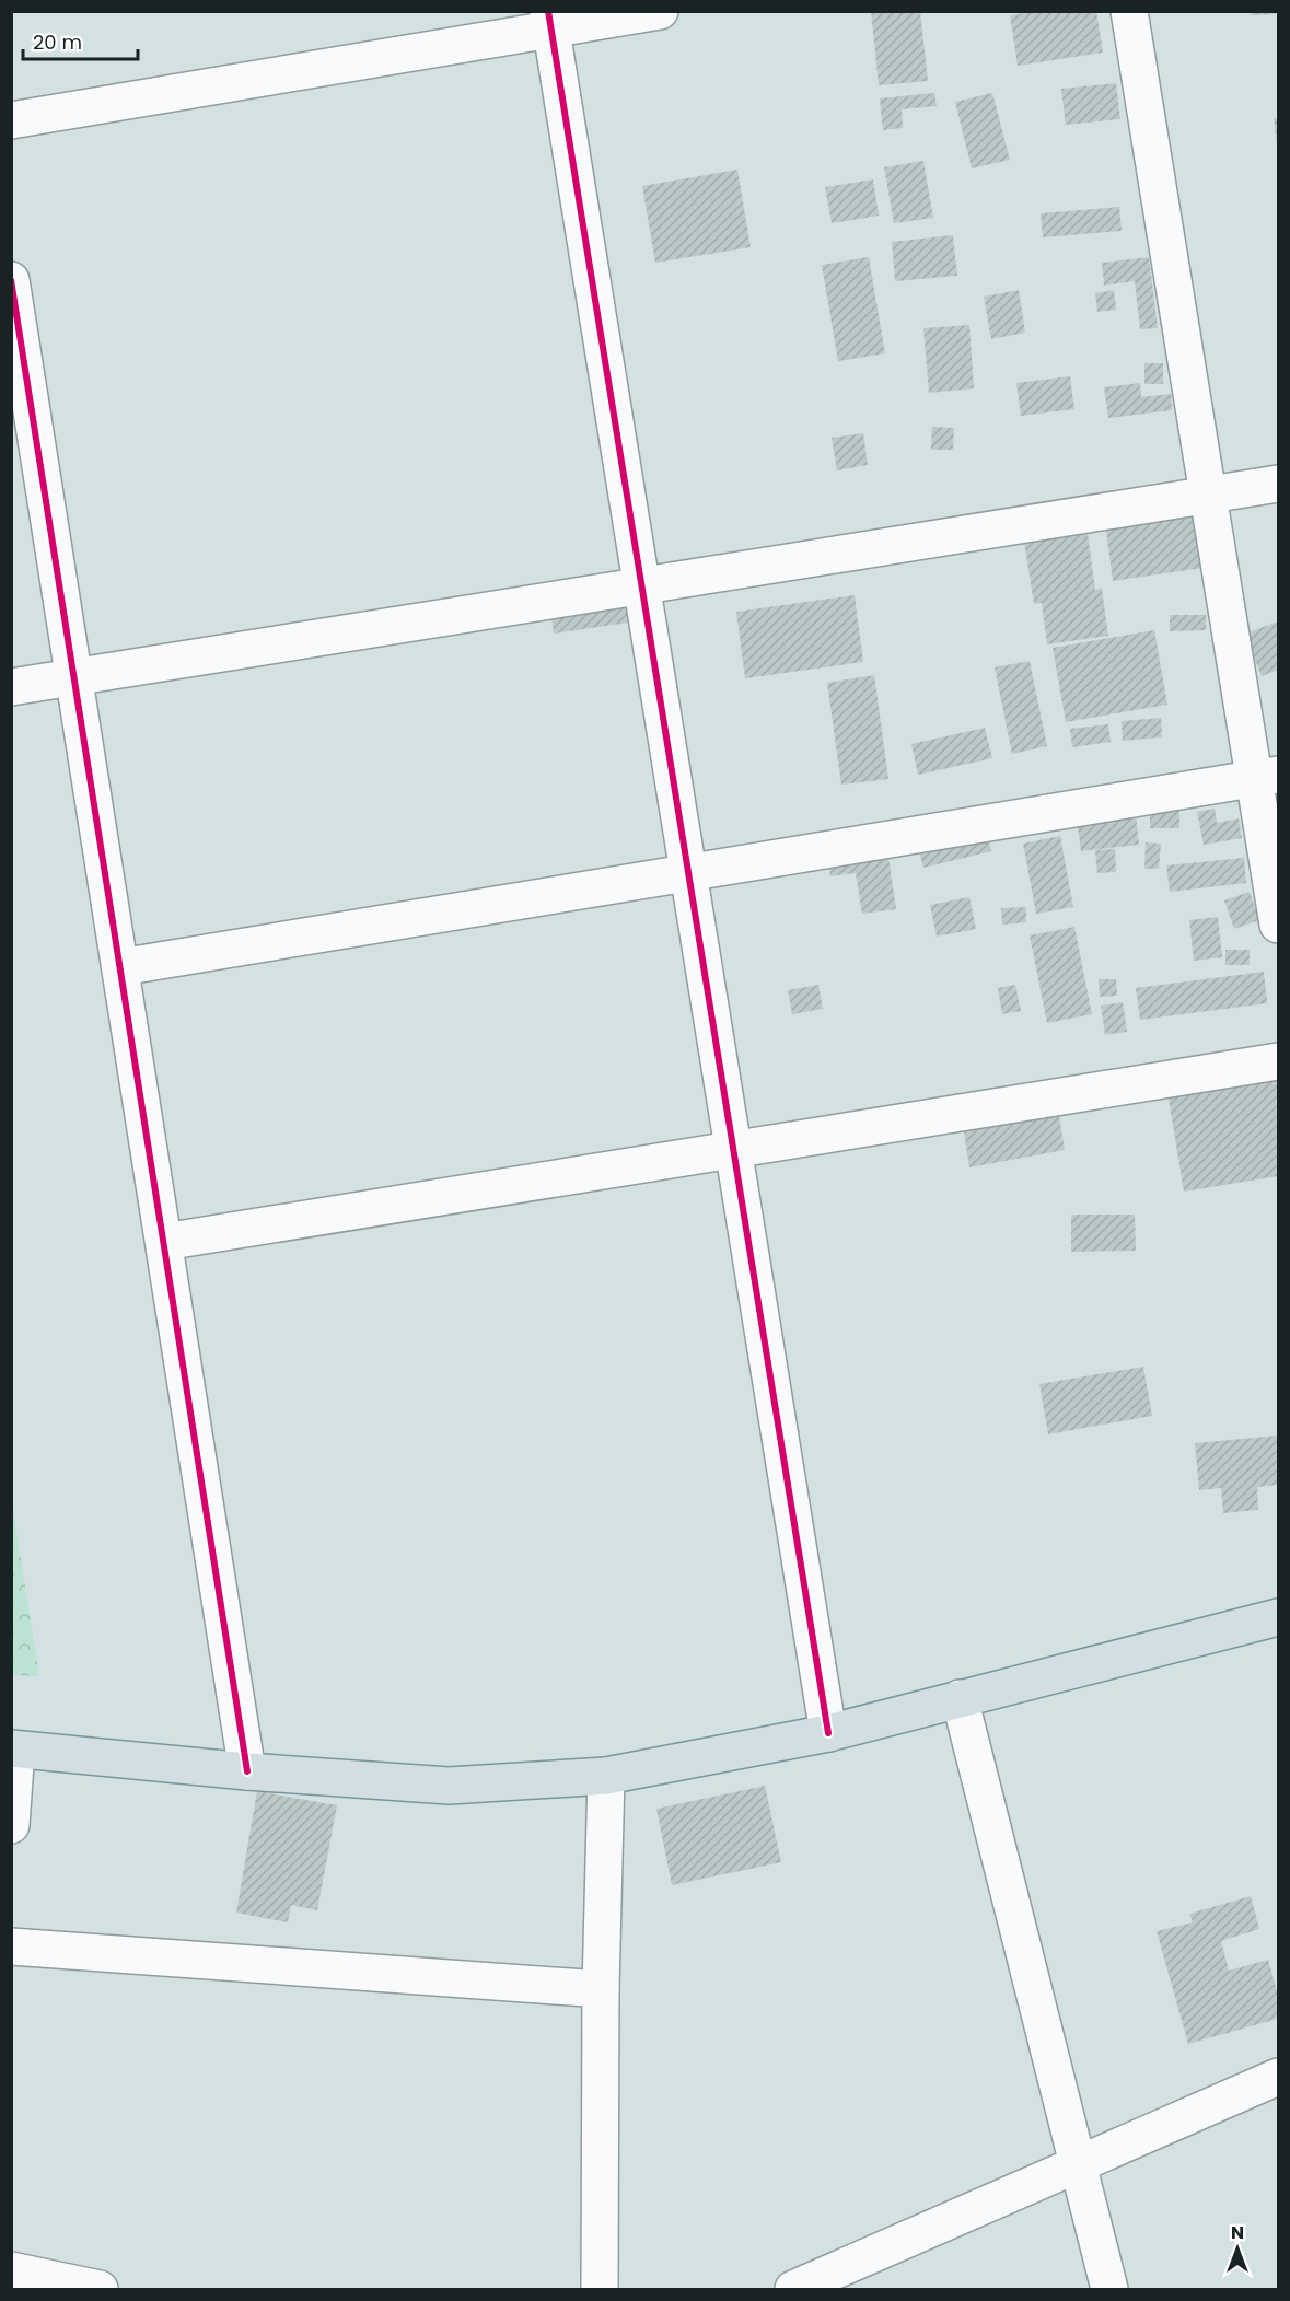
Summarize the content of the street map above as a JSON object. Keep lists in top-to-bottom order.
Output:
{
  "scale_bar": "20 m",
  "north": "top"
}
